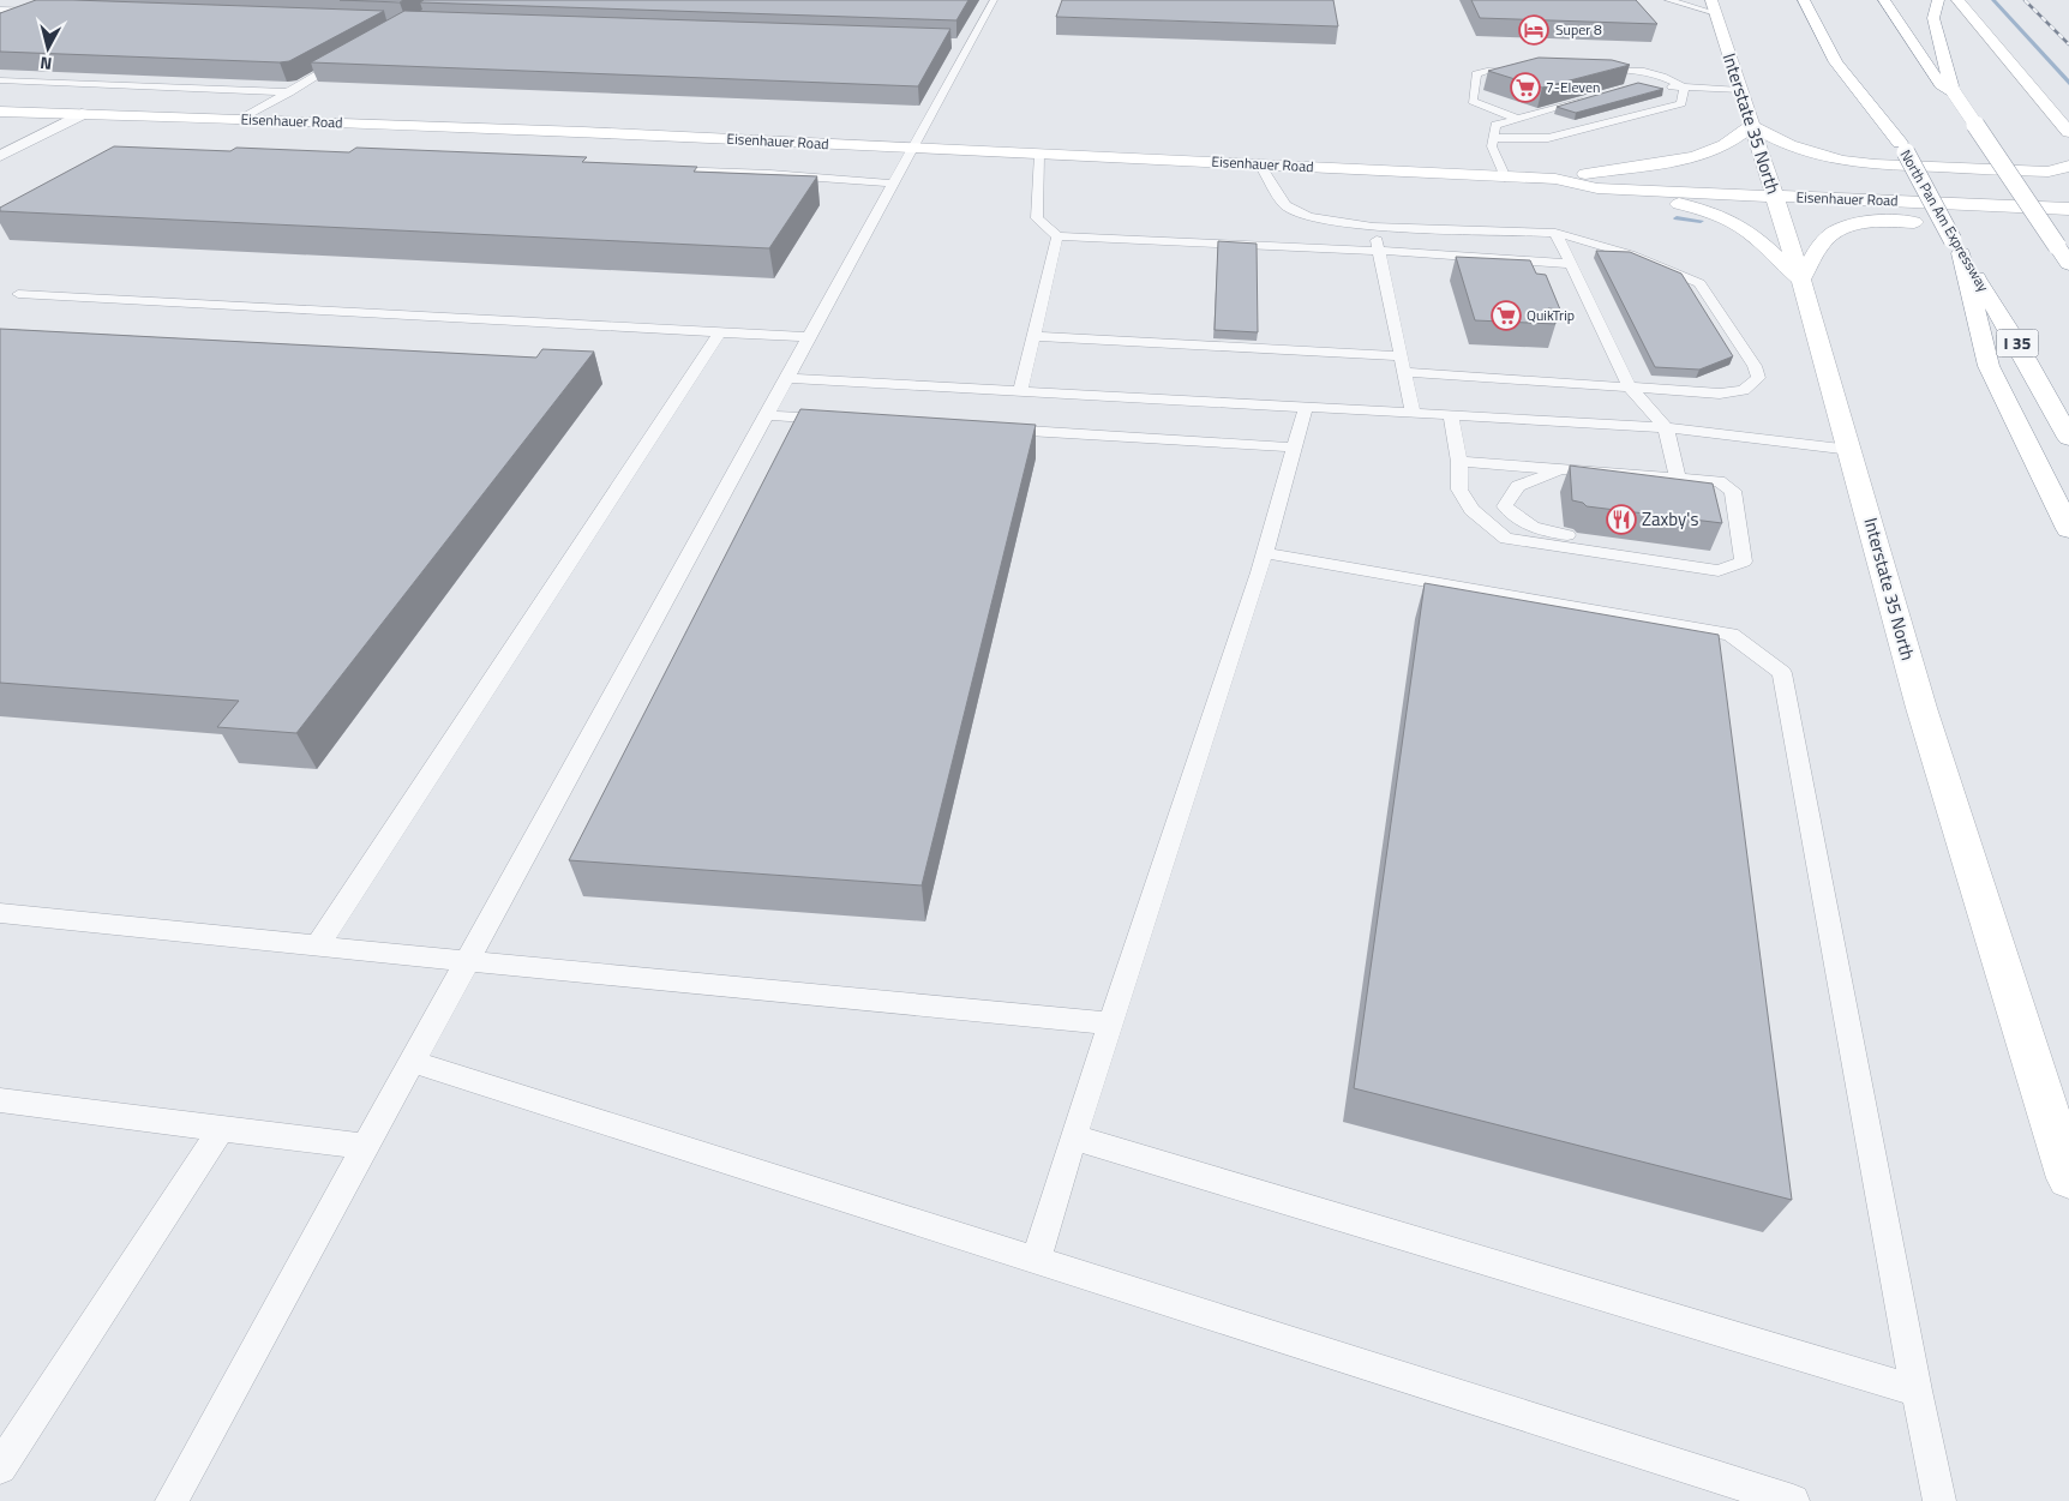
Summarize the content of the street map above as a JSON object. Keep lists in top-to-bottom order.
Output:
{
  "streets": {
    "main road": [
      "Eisenhauer Road",
      "Interstate 35 North",
      "North Pan Am Expressway",
      "I 35"
    ]
  },
  "crossings": [
    ["Eisenhauer Road", "Interstate 35 North"]
  ],
  "places": {
    "hotel": ["Super 8"],
    "supermarket": ["7-Eleven", "QuikTrip"],
    "restaurant": ["Zaxby's"]
  },
  "north": "bottom"
}
